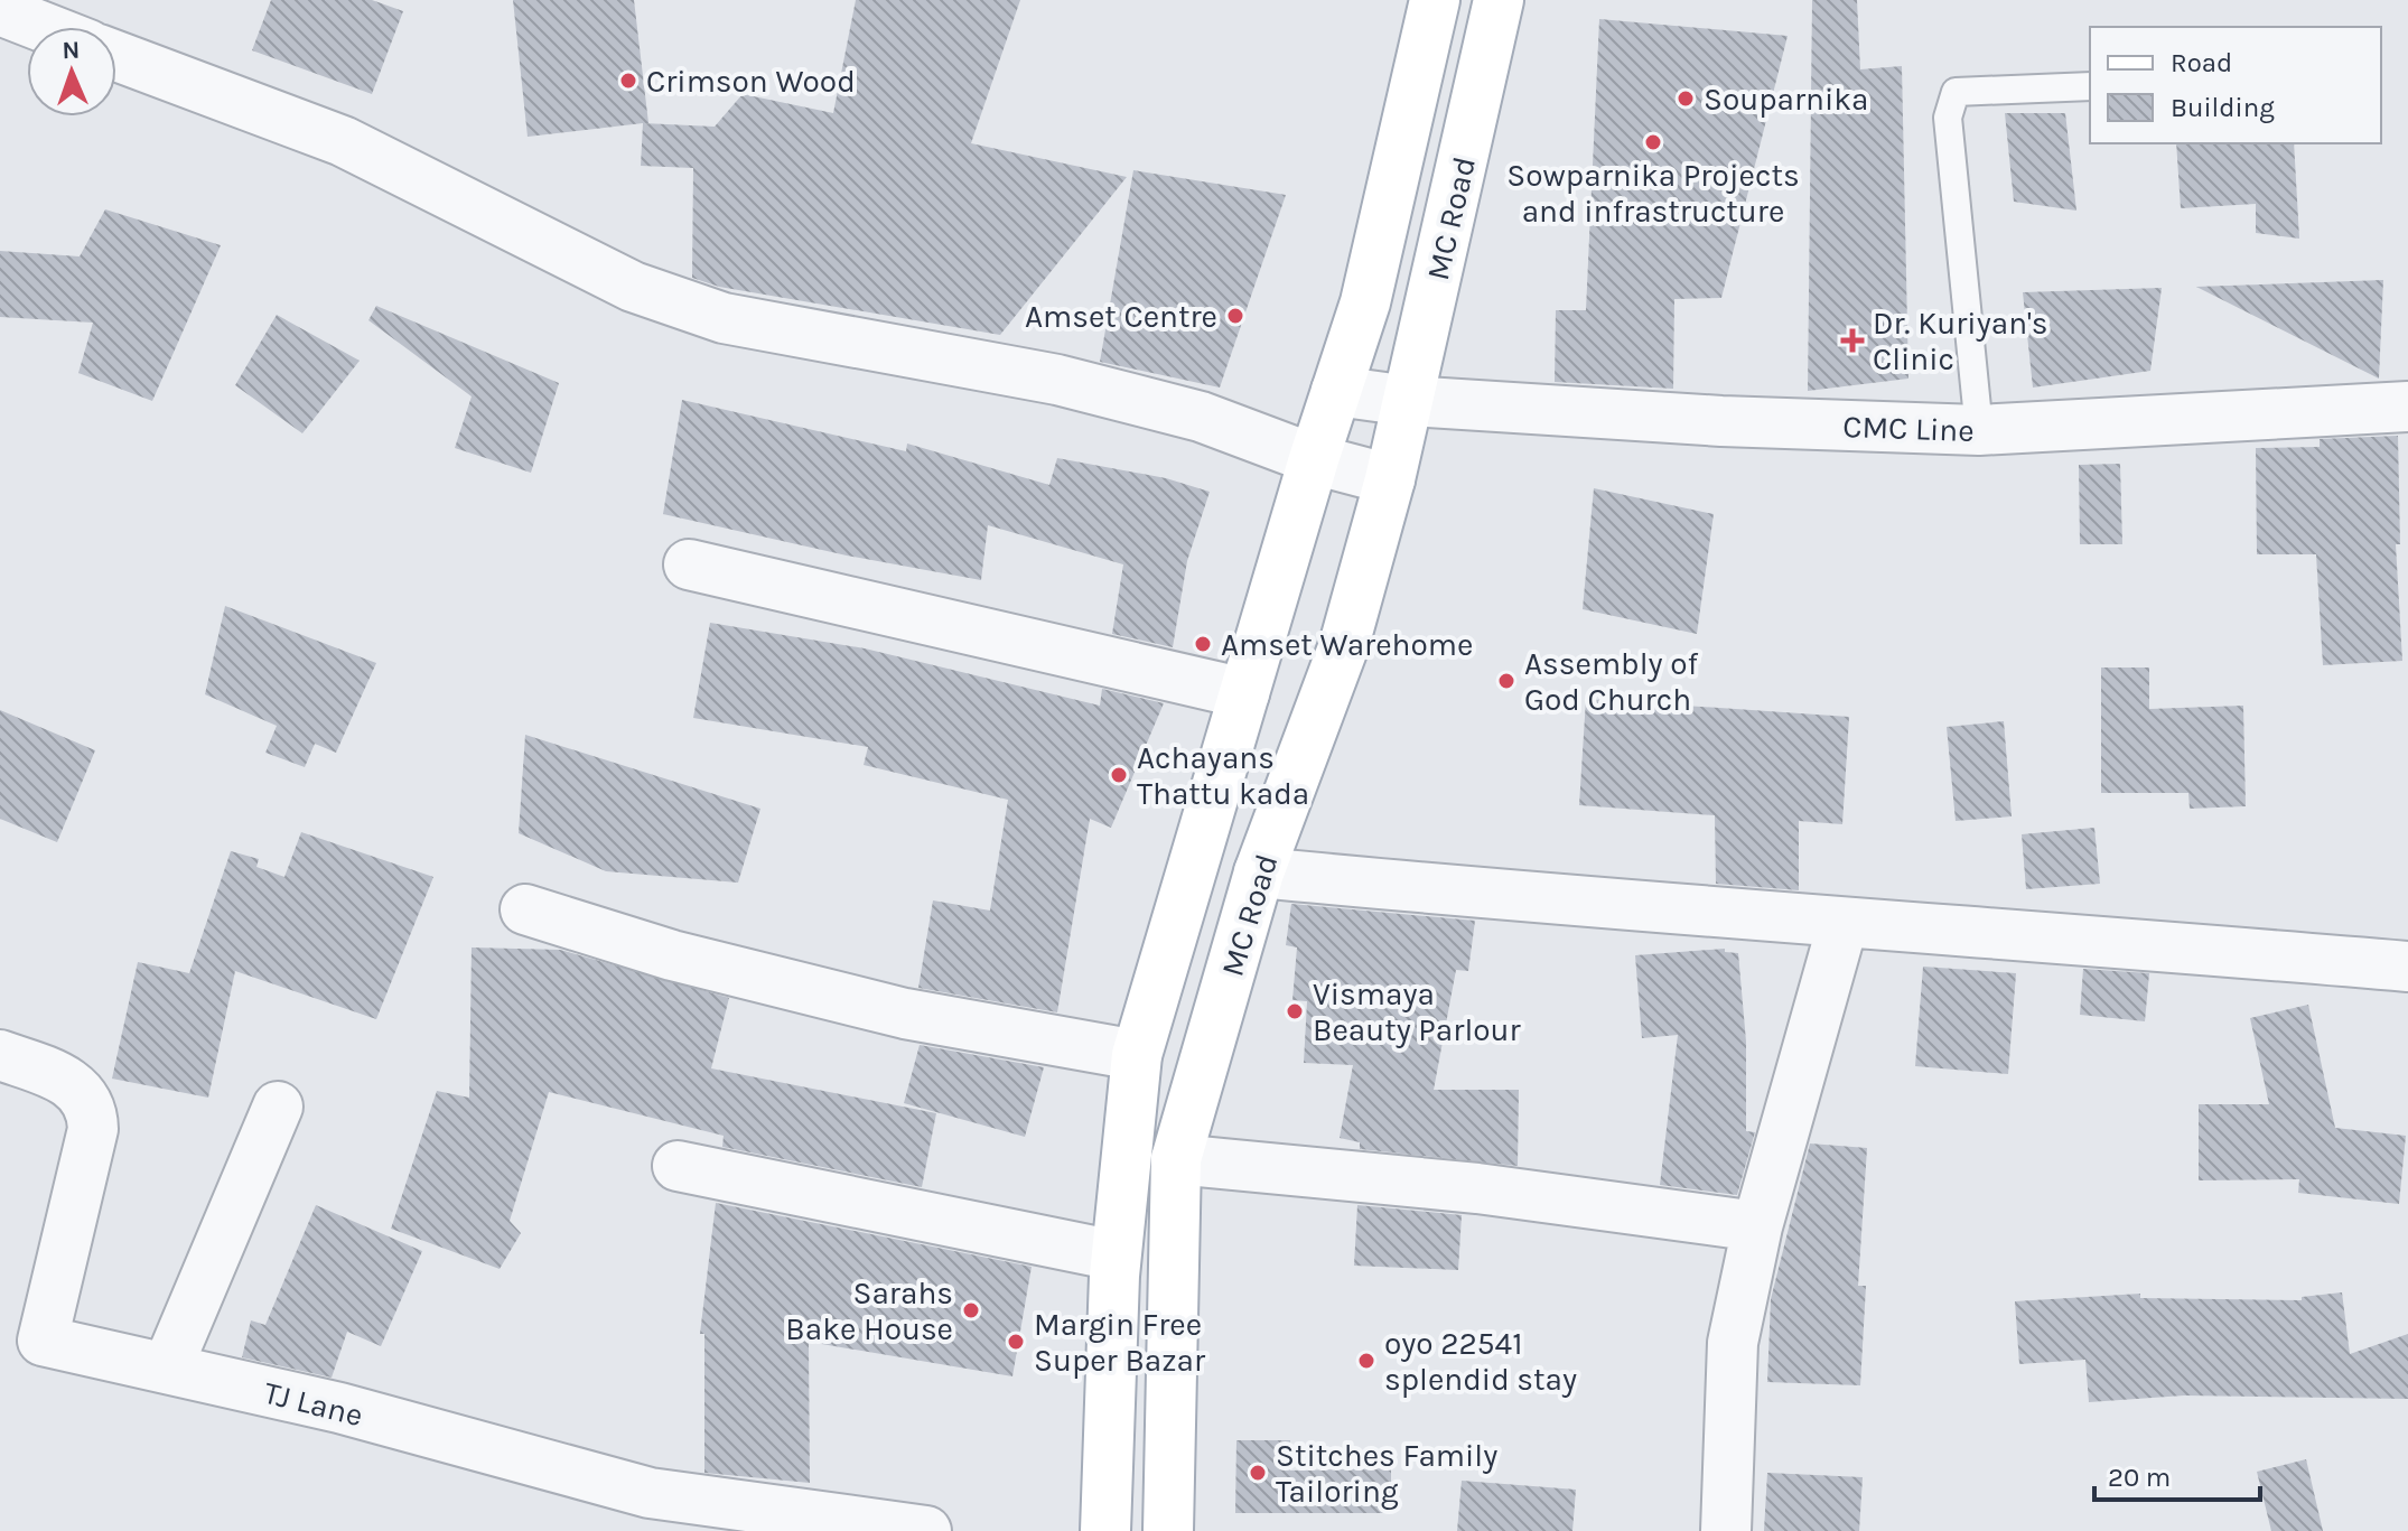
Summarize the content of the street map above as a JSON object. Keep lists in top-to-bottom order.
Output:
{
  "streets": {
    "main road": ["MC Road"],
    "street": ["CMC Line", "TJ Lane"]
  },
  "crossings": [
    ["MC Road", "CMC Line"]
  ],
  "places": {
    "other": [
      "Crimson Wood",
      "Souparnika",
      "Sowparnika Projects and infrastructure",
      "Amset Centre",
      "Amset Warehome",
      "Assembly of God Church",
      "Achayans Thattu kada",
      "Vismaya Beauty Parlour",
      "Sarahs Bake House",
      "Margin Free Super Bazar",
      "oyo 22541 splendid stay",
      "Stitches Family Tailoring"
    ],
    "health": ["Dr. Kuriyan's Clinic"]
  },
  "legend": ["Road", "Building"],
  "scale_bar": "20 m",
  "north": "top"
}
